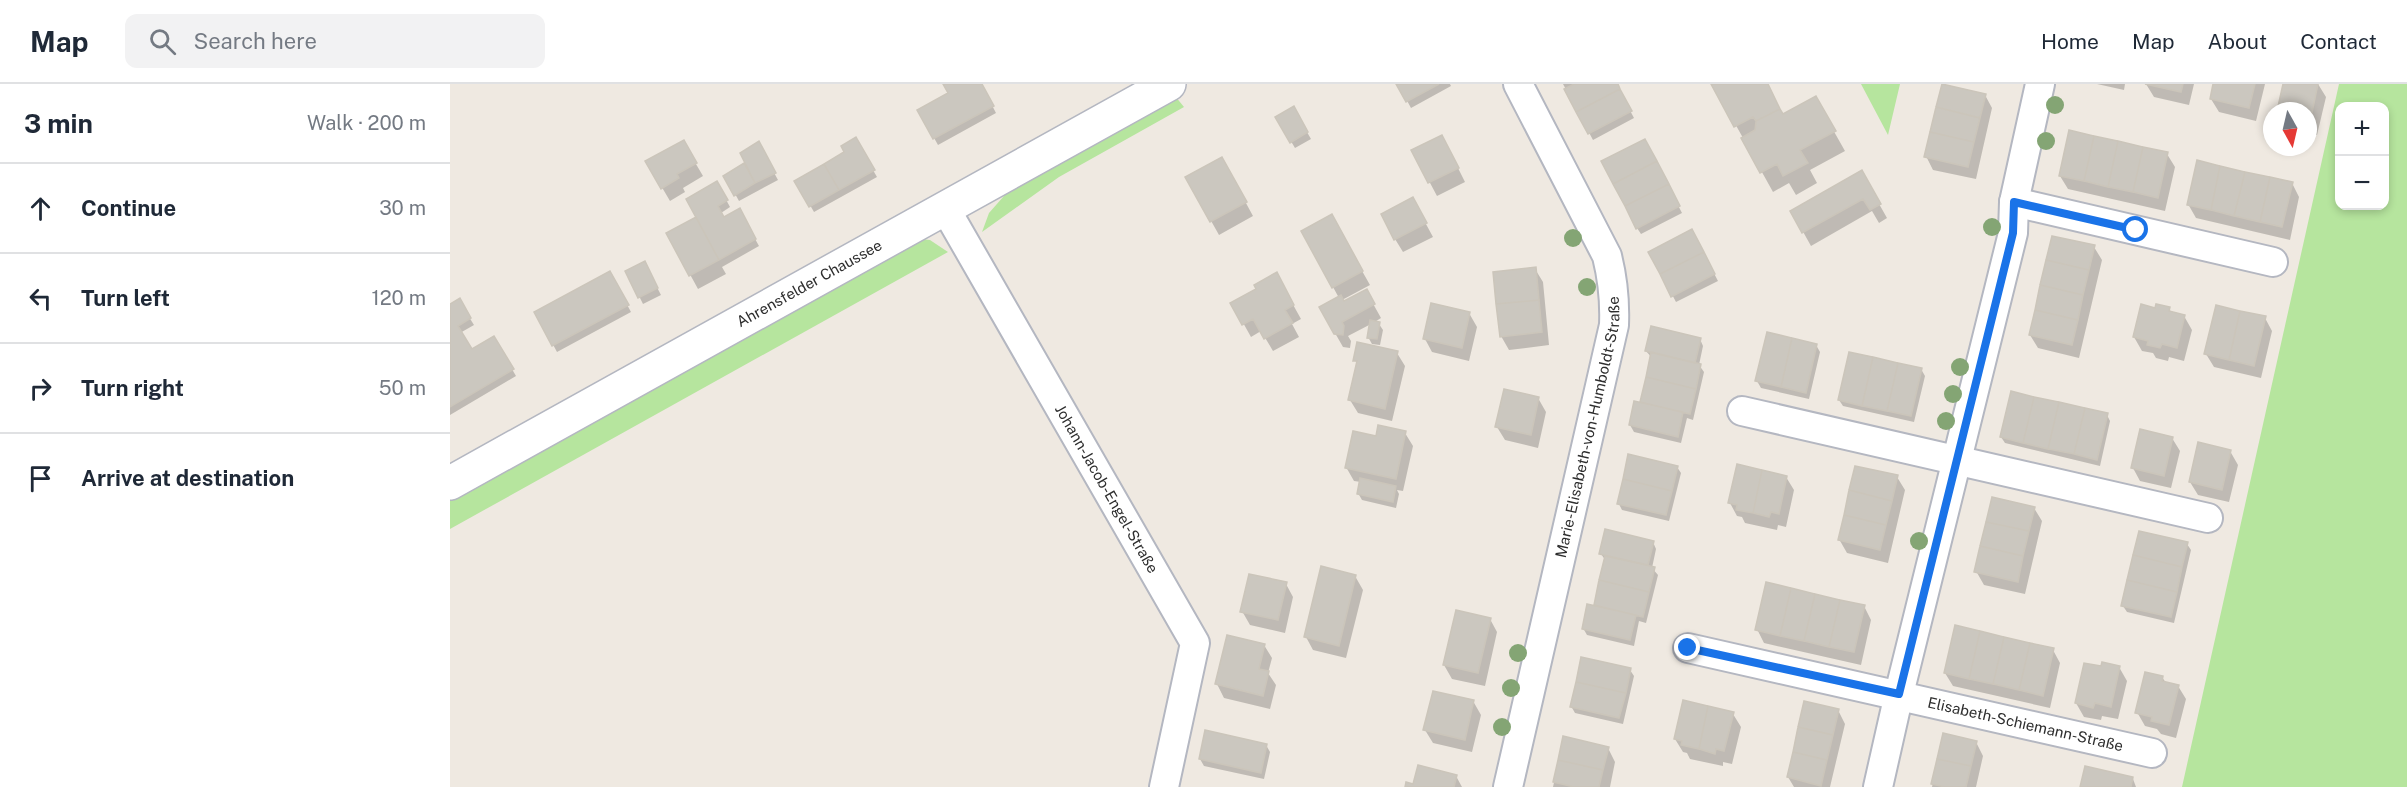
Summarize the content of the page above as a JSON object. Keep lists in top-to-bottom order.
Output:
{
  "streets": {
    "main road": ["Ahrensfelder Chaussee"],
    "street": ["Marie-Elisabeth-von-Humboldt-Straße", "Johann-Jacob-Engel-Straße", "Elisabeth-Schiemann-Straße"]
  },
  "crossings": [
    ["Ahrensfelder Chaussee", "Johann-Jacob-Engel-Straße"]
  ],
  "north": "bottom",
  "page": {
    "header": "Map",
    "search": "Search here",
    "nav": [
      "Home",
      "Map",
      "About",
      "Contact"
    ],
    "heading": ["3 min", "Walk · 200 m"],
    "map_buttons": ["+", "−"],
    "list": [
      ["Continue", "30 m"],
      ["Turn left", "120 m"],
      ["Turn right", "50 m"],
      "Arrive at destination"
    ]
  }
}
